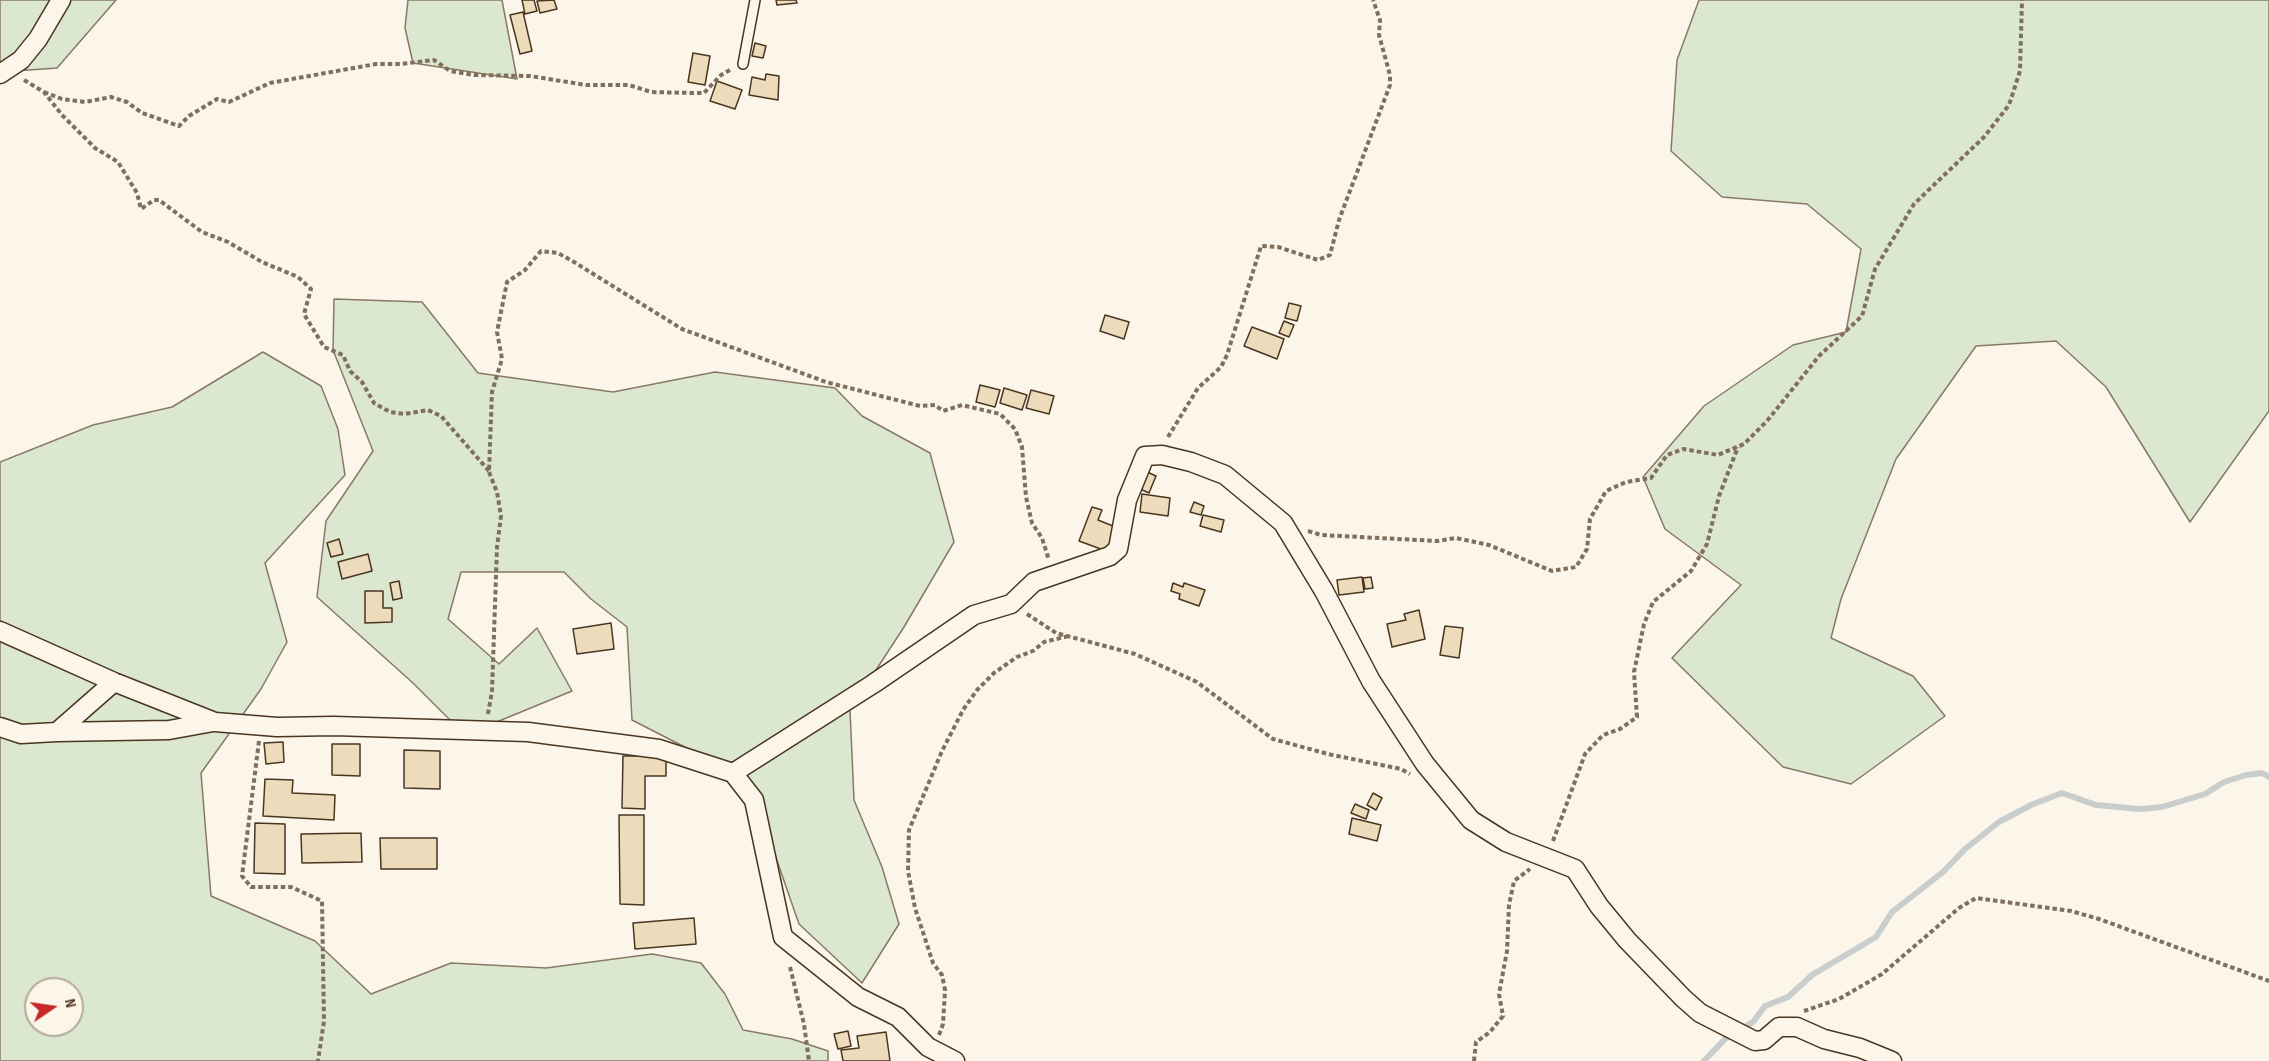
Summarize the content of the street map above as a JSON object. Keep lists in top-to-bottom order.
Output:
{
  "north": "right"
}
